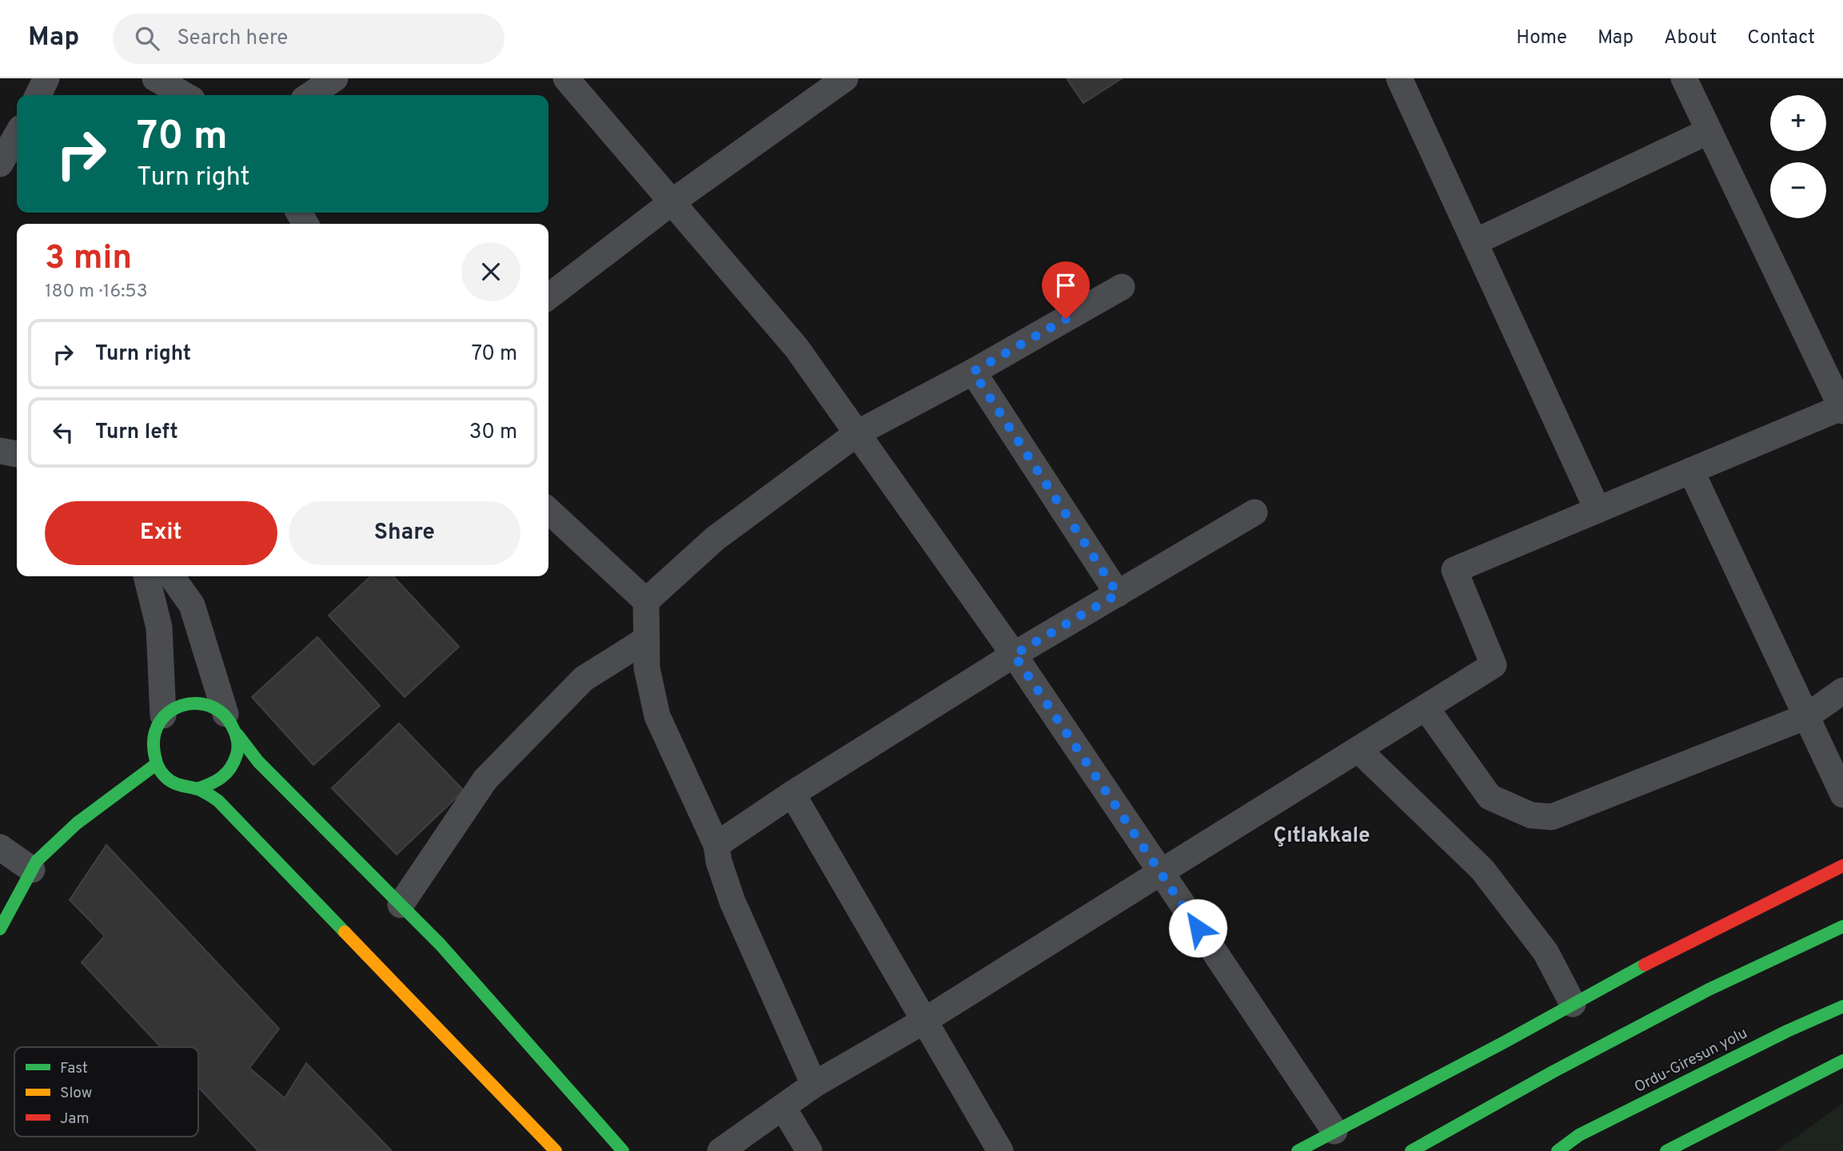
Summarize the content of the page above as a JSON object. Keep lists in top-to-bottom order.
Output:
{
  "streets": {
    "main road": ["Ordu-Giresun yolu"]
  },
  "districts": ["Çıtlakkale"],
  "legend": ["Fast", "Slow", "Jam"],
  "page": {
    "header": "Map",
    "search": "Search here",
    "nav": [
      "Home",
      "Map",
      "About",
      "Contact"
    ],
    "map_buttons": ["+", "−"],
    "turn": ["70 m", "Turn right"],
    "heading": ["3 min", "180 m · 16:53"],
    "list": [
      {
        "name": "Turn right",
        "value": "70 m"
      },
      {
        "name": "Turn left",
        "value": "30 m"
      }
    ],
    "buttons": ["Exit", "Share"]
  }
}
